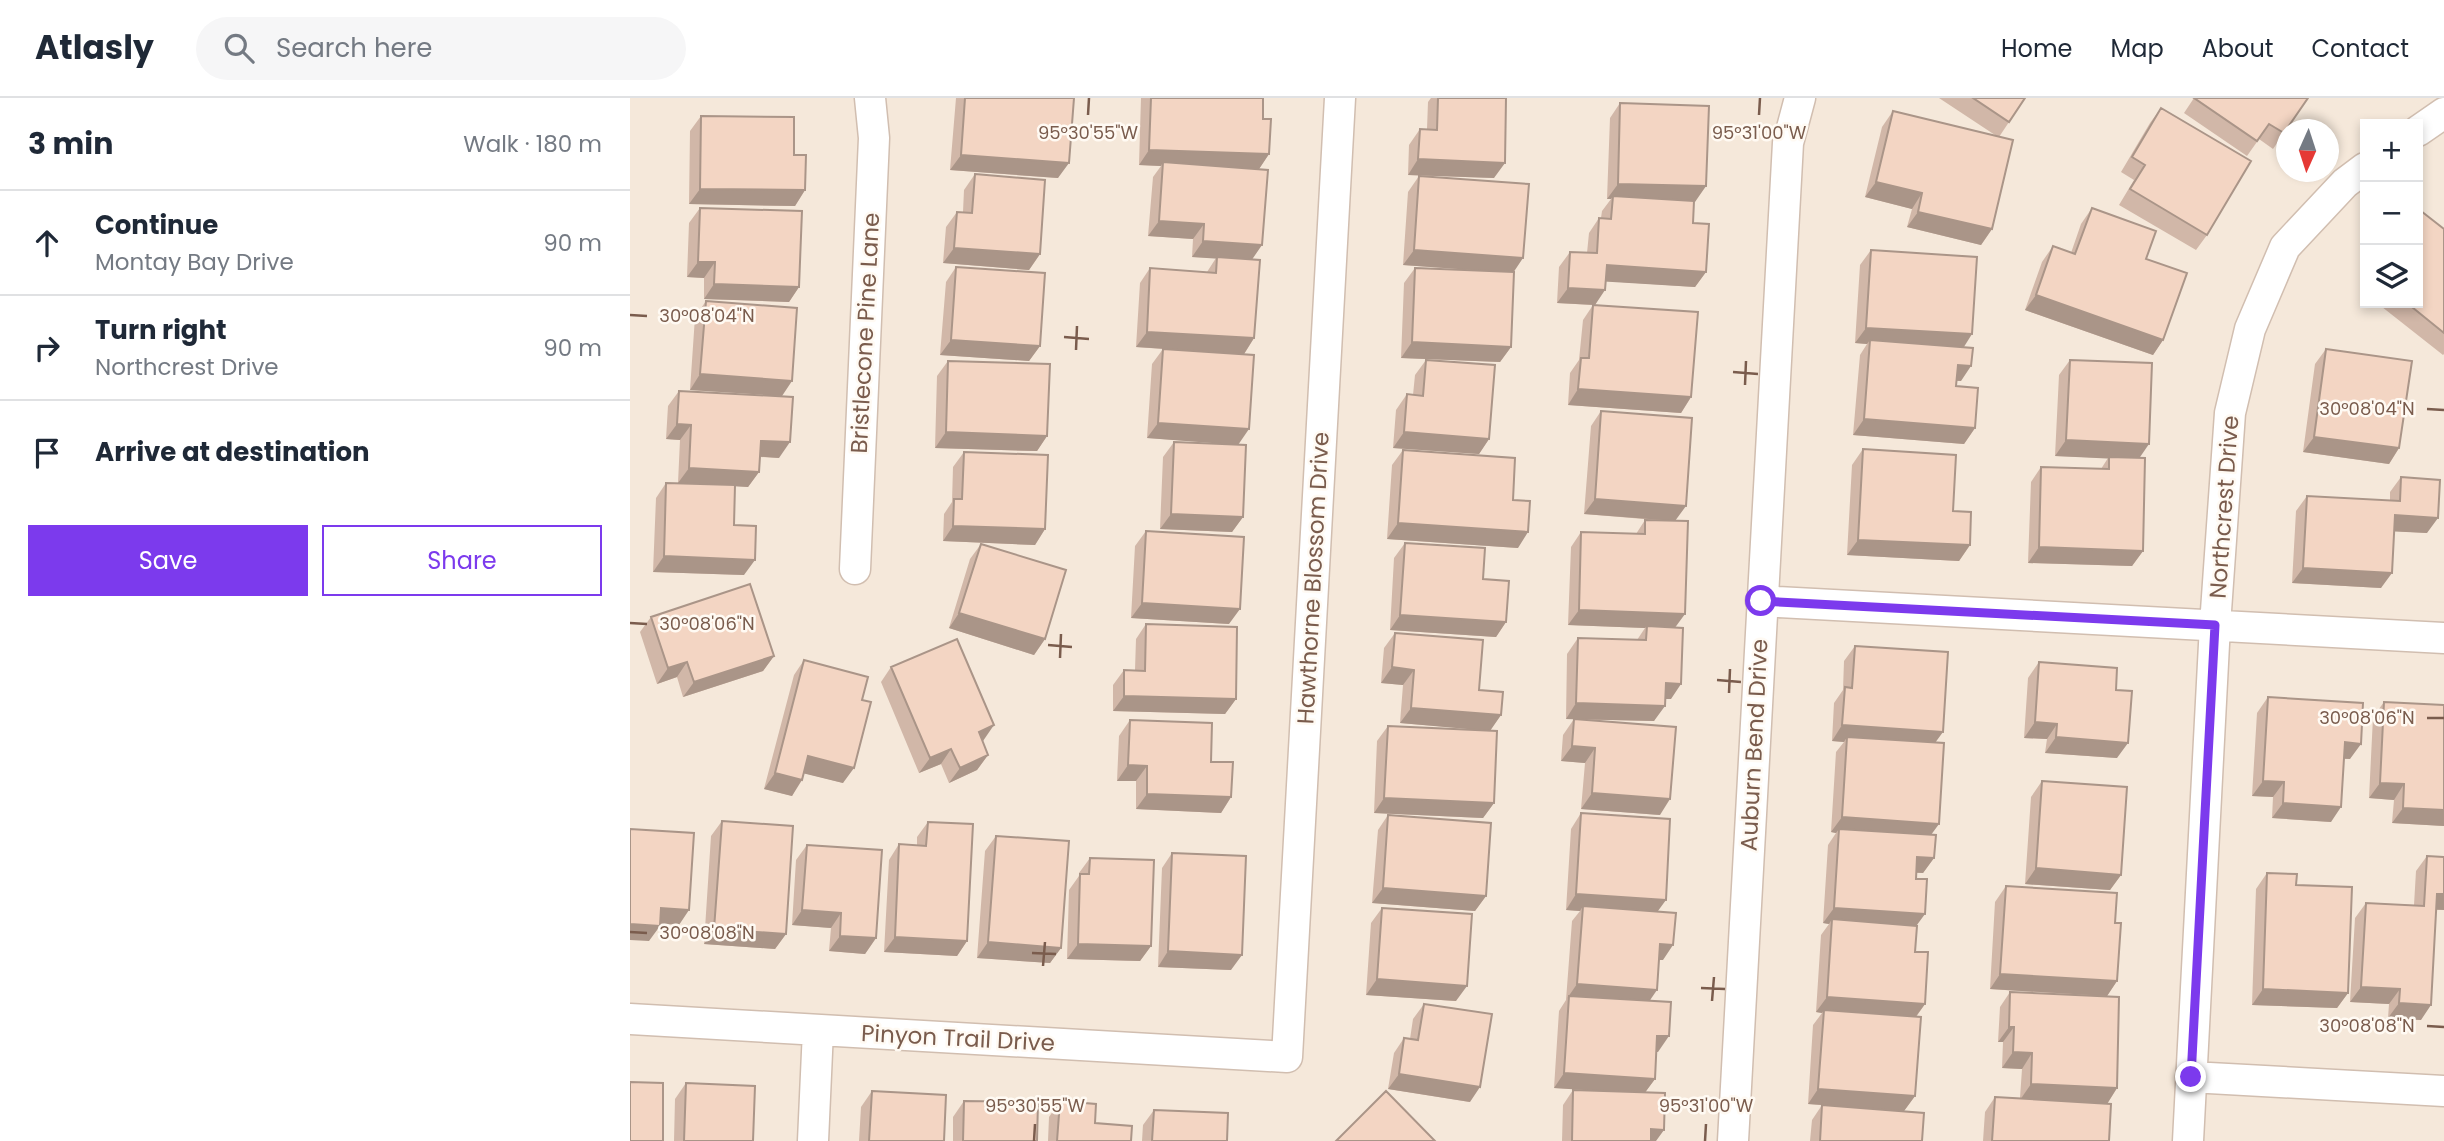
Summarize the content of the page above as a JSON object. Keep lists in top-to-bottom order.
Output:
{
  "streets": {
    "street": [
      "Bristlecone Pine Lane",
      "Northcrest Drive",
      "Hawthorne Blossom Drive",
      "Auburn Bend Drive",
      "Pinyon Trail Drive"
    ]
  },
  "crossings": [
    ["Hawthorne Blossom Drive", "Pinyon Trail Drive"]
  ],
  "north": "bottom",
  "page": {
    "header": "Atlasly",
    "search": "Search here",
    "nav": [
      "Home",
      "Map",
      "About",
      "Contact"
    ],
    "heading": ["3 min", "Walk · 180 m"],
    "map_buttons": ["+", "−"],
    "list": [
      ["Continue", "Montay Bay Drive", "90 m"],
      ["Turn right", "Northcrest Drive", "90 m"],
      "Arrive at destination"
    ],
    "buttons": ["Save", "Share"]
  },
  "coordinates": [
    "95°30'55\"W",
    "95°31'00\"W",
    "30°08'04\"N",
    "30°08'06\"N",
    "30°08'08\"N"
  ]
}
